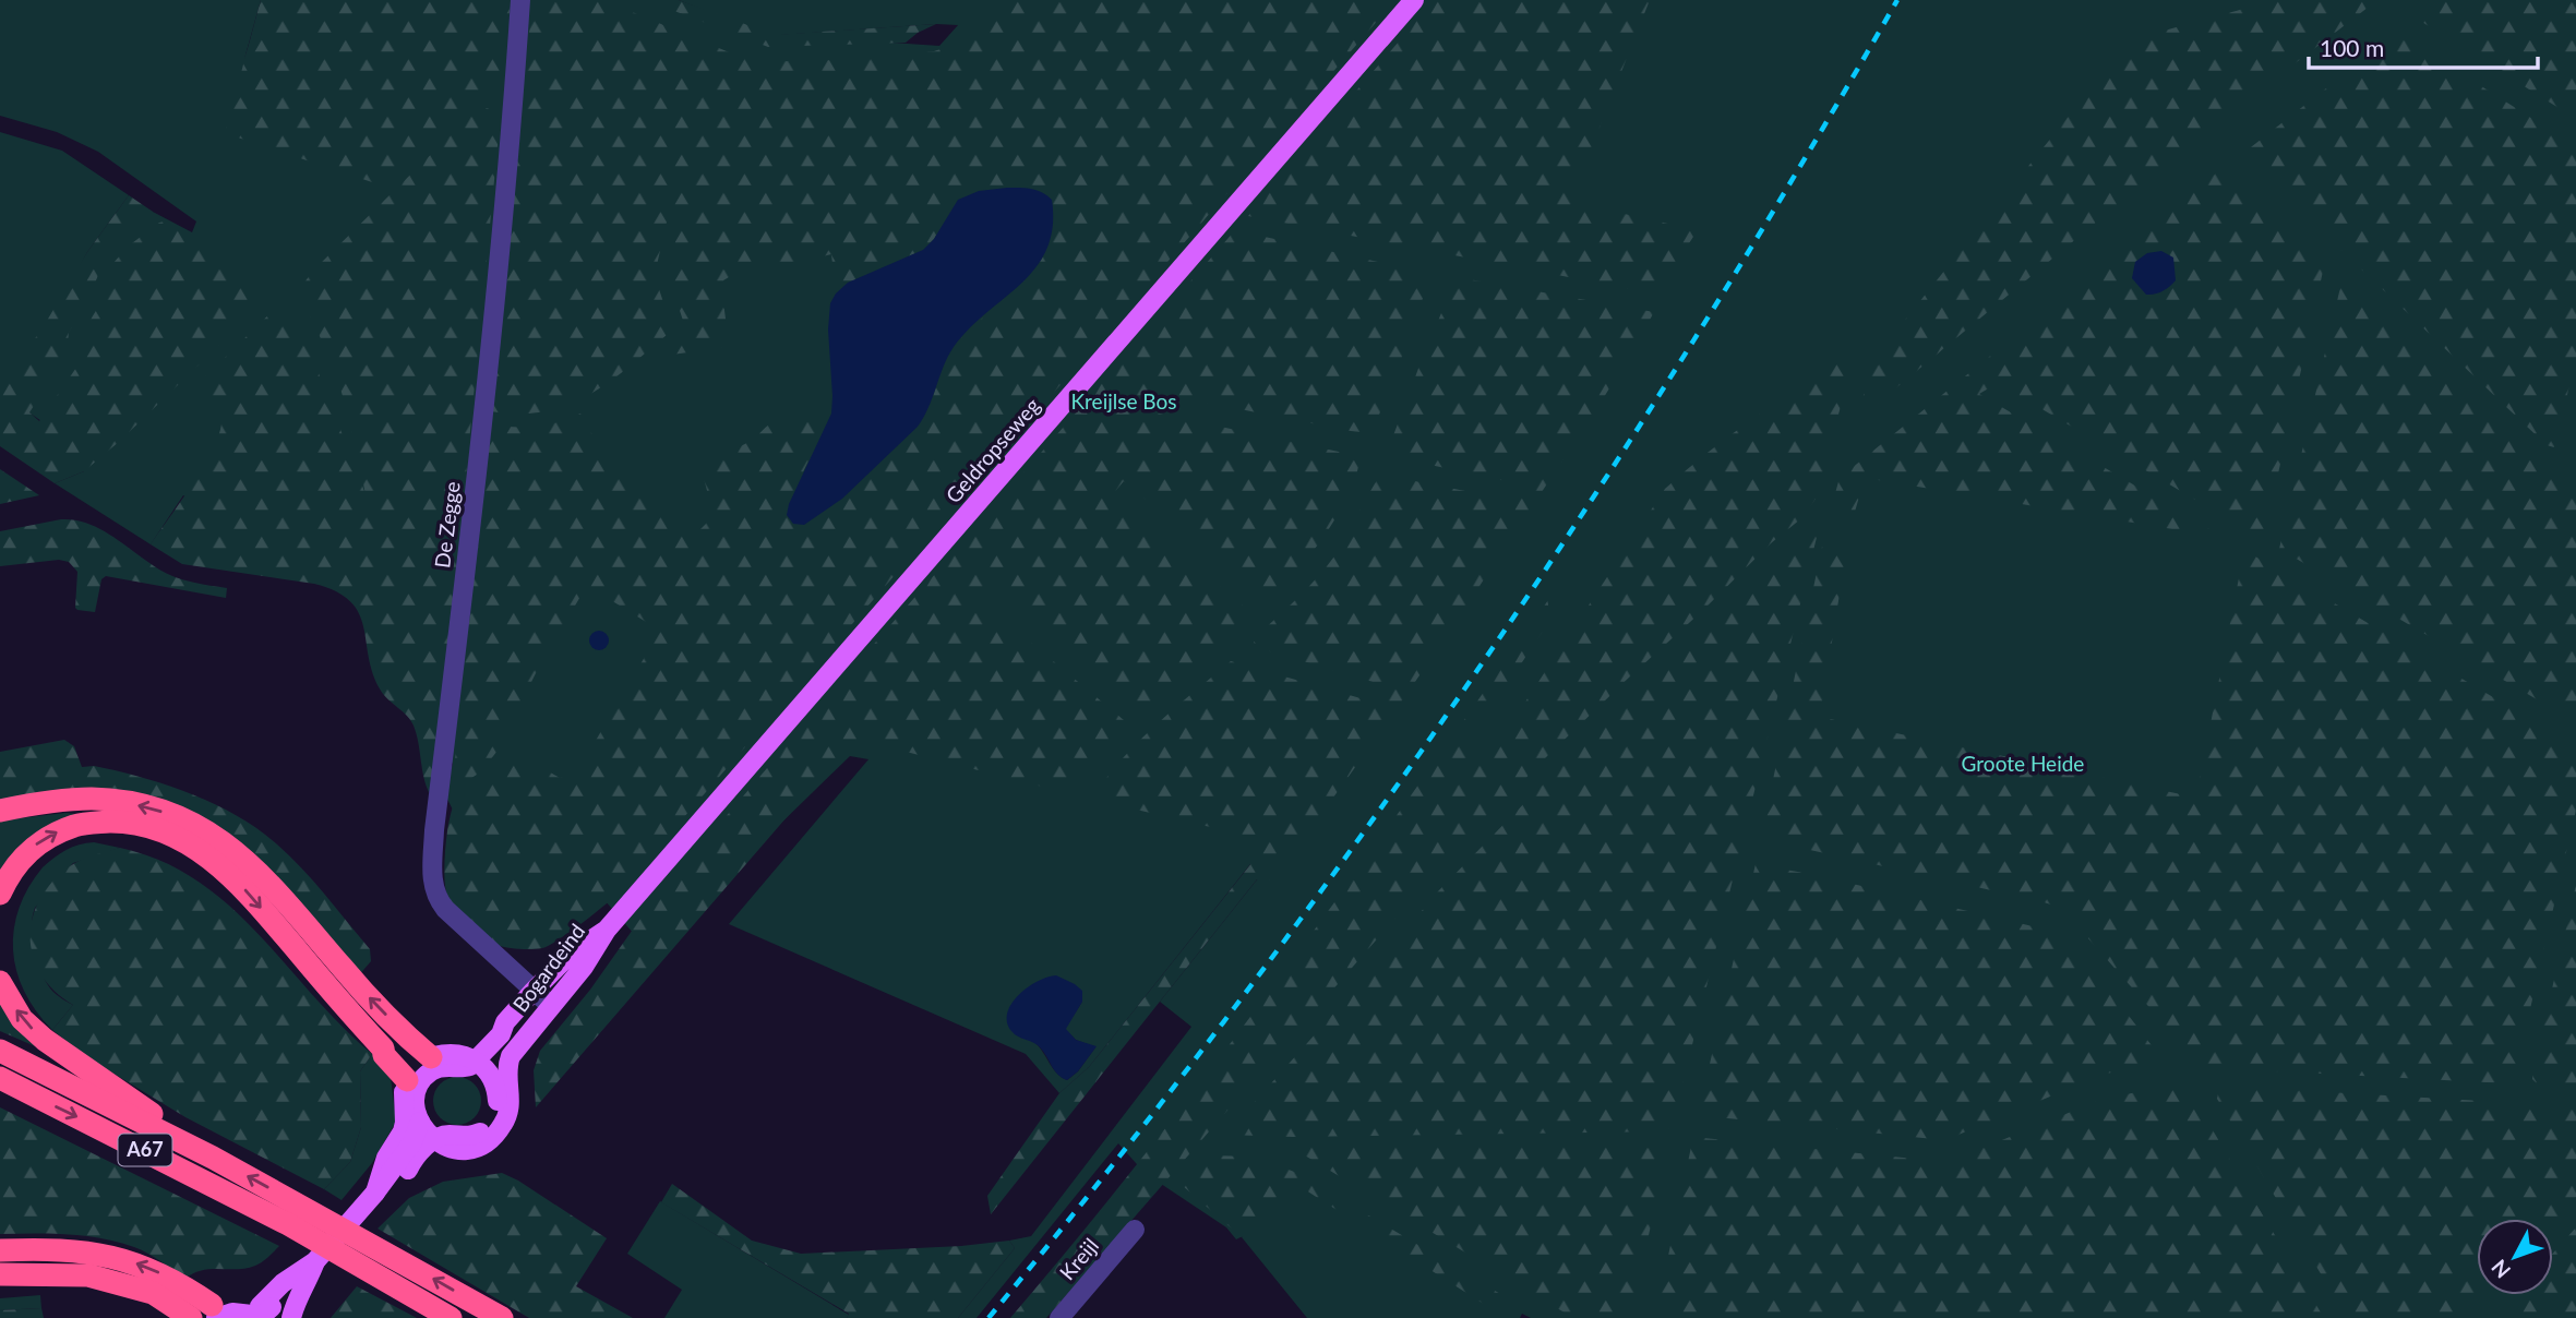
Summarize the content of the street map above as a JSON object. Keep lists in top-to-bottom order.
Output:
{
  "streets": {
    "highway": ["A67"],
    "main road": ["Geldropseweg", "Bogardeind"],
    "street": ["De Zegge", "Kreijl"]
  },
  "crossings": [
    ["Geldropseweg", "Bogardeind"],
    ["De Zegge", "Bogardeind"]
  ],
  "parks": ["Kreijlse Bos", "Groote Heide"],
  "scale_bar": "100 m",
  "north": "bottom left"
}
